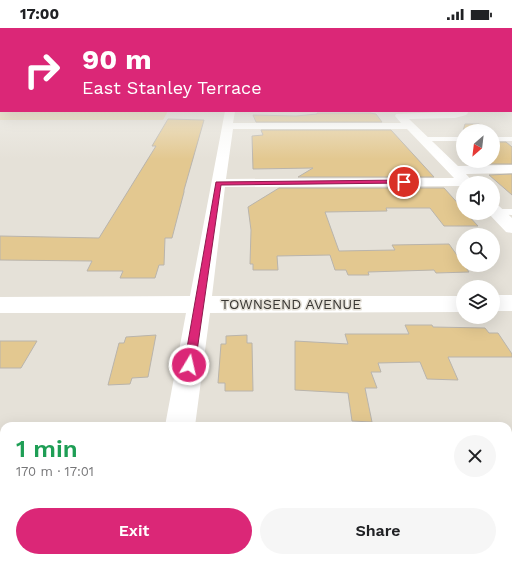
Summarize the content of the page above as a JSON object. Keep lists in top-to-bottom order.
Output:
{
  "streets": {
    "street": ["TOWNSEND AVENUE"]
  },
  "north": "bottom left",
  "page": {
    "status": "17:00",
    "turn": ["90 m", "East Stanley Terrace"],
    "heading": ["1 min", "170 m · 17:01"],
    "buttons": ["Exit", "Share"]
  }
}
